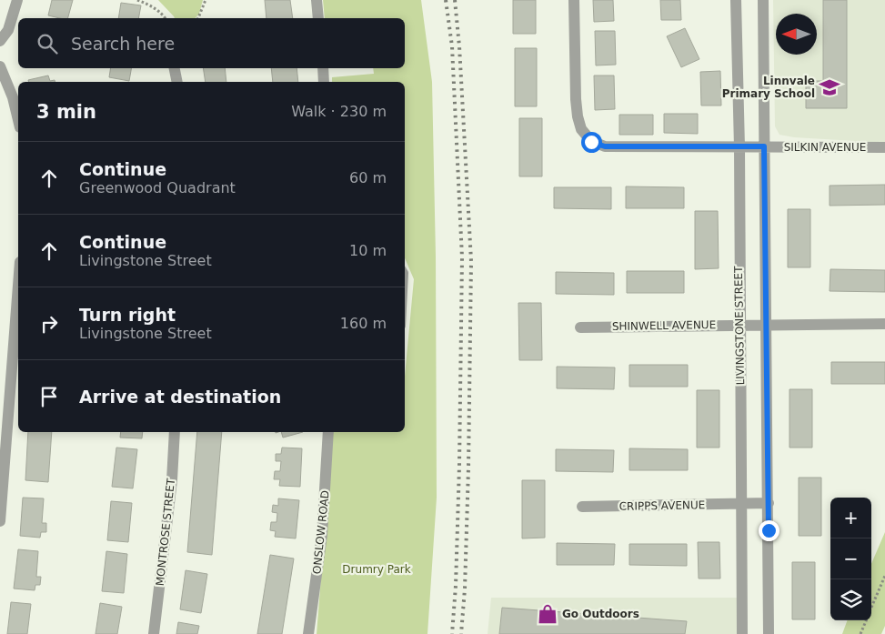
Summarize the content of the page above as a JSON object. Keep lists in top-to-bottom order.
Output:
{
  "streets": {
    "street": [
      "SILKIN AVENUE",
      "SHINWELL AVENUE",
      "LIVINGSTONE STREET",
      "CRIPPS AVENUE",
      "MONTROSE STREET",
      "ONSLOW ROAD"
    ]
  },
  "crossings": [
    ["SHINWELL AVENUE", "LIVINGSTONE STREET"],
    ["LIVINGSTONE STREET", "CRIPPS AVENUE"]
  ],
  "parks": ["Drumry Park"],
  "places": {
    "school or university": ["Linnvale Primary School"],
    "shop": ["Go Outdoors"]
  },
  "north": "left",
  "page": {
    "search": "Search here",
    "heading": ["3 min", "Walk · 230 m"],
    "list": [
      ["Continue", "Greenwood Quadrant", "60 m"],
      ["Continue", "Livingstone Street", "10 m"],
      ["Turn right", "Livingstone Street", "160 m"],
      "Arrive at destination"
    ],
    "map_buttons": ["+", "−"]
  }
}
